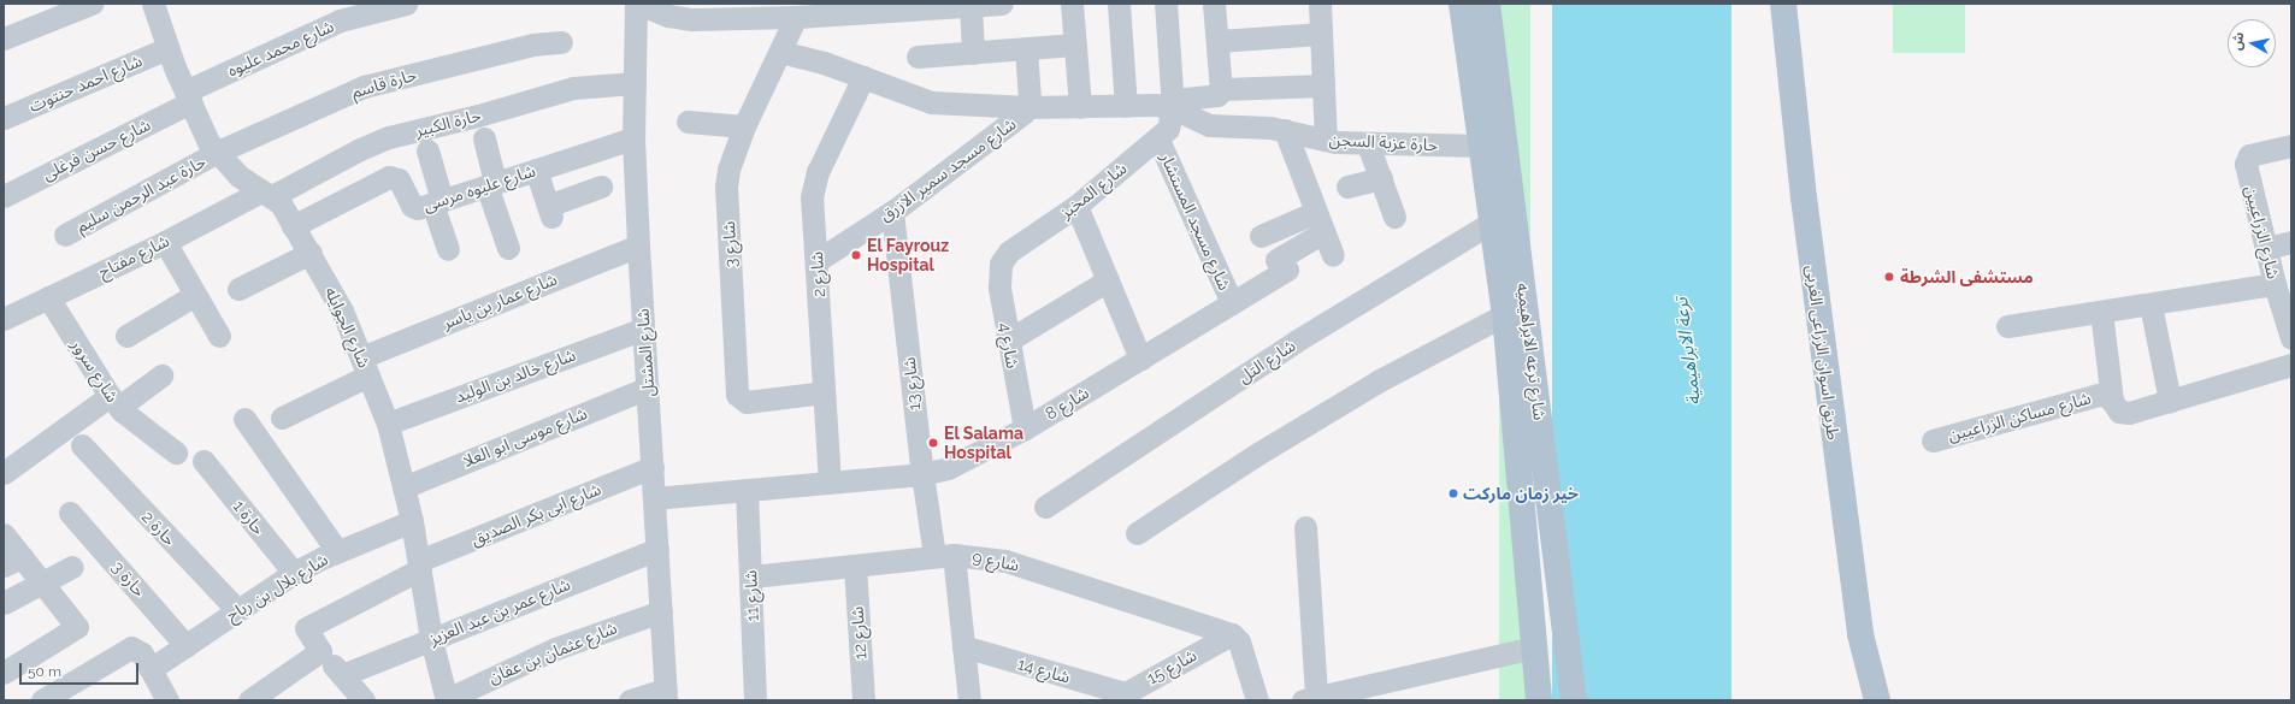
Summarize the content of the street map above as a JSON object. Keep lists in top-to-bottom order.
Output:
{
  "streets": {
    "main road": ["شارع ترعه الابراهيميه", "طريق اسوان الزراعى الغربى"],
    "street": [
      "شارع محمد عليوه",
      "شارع احمد حنتوت",
      "حارة قاسم",
      "حارة الكبير",
      "حارة عزبة السجن",
      "شارع حسن فرغلى",
      "شارع مسجد سمير الازرق",
      "شارع عليوه مرسى",
      "شارع المخبز",
      "حارة عبد الرحمن سليم",
      "شارع مسجد المستشار",
      "شارع الزراعيين",
      "شارع 3",
      "شارع مفتاح",
      "شارع 2",
      "شارع عمار بن ياسر",
      "شارع الجوايله",
      "شارع 4",
      "شارع المشتل",
      "شارع التل",
      "شارع سرور",
      "شارع خالد بن الوليد",
      "شارع 13",
      "شارع 8",
      "شارع مساكن الزراعيين",
      "شارع موسى ابو العلا",
      "شارع ابى بكر الصديق",
      "حارة 1",
      "حارة 2",
      "شارع 9",
      "حارة 3",
      "شارع بلال بن رباح",
      "شارع 11",
      "شارع عمر بن عبد العزيز",
      "شارع 12",
      "شارع عثمان بن عفان",
      "شارع 15",
      "شارع 14"
    ]
  },
  "crossings": [
    ["شارع محمد عليوه", "شارع حسن فرغلى"],
    ["شارع محمد عليوه", "شارع الجوايله"],
    ["شارع احمد حنتوت", "شارع الجوايله"],
    ["حارة قاسم", "حارة عبد الرحمن سليم"],
    ["حارة قاسم", "شارع الجوايله"],
    ["حارة الكبير", "شارع مفتاح"],
    ["حارة الكبير", "شارع الجوايله"],
    ["حارة الكبير", "شارع المشتل"],
    ["حارة عزبة السجن", "شارع المخبز"],
    ["حارة عزبة السجن", "شارع ترعه الابراهيميه"],
    ["شارع حسن فرغلى", "شارع الجوايله"],
    ["شارع مسجد سمير الازرق", "شارع 2"],
    ["شارع مسجد سمير الازرق", "شارع 13"],
    ["شارع عليوه مرسى", "شارع الجوايله"],
    ["شارع عليوه مرسى", "شارع المشتل"],
    ["شارع المخبز", "شارع مسجد المستشار"],
    ["شارع المخبز", "شارع 4"],
    ["حارة عبد الرحمن سليم", "شارع الجوايله"],
    ["شارع مسجد المستشار", "شارع 8"],
    ["شارع 3", "شارع 2"],
    ["شارع مفتاح", "شارع الجوايله"],
    ["شارع مفتاح", "شارع سرور"],
    ["شارع 2", "شارع 8"],
    ["شارع عمار بن ياسر", "شارع الجوايله"],
    ["شارع عمار بن ياسر", "شارع المشتل"],
    ["شارع الجوايله", "شارع خالد بن الوليد"],
    ["شارع الجوايله", "شارع موسى ابو العلا"],
    ["شارع الجوايله", "شارع ابى بكر الصديق"],
    ["شارع الجوايله", "شارع بلال بن رباح"],
    ["شارع الجوايله", "شارع عمر بن عبد العزيز"],
    ["شارع الجوايله", "شارع عثمان بن عفان"],
    ["شارع 4", "شارع 8"],
    ["شارع ترعه الابراهيميه", "شارع التل"],
    ["شارع المشتل", "شارع خالد بن الوليد"],
    ["شارع المشتل", "شارع 8"],
    ["شارع المشتل", "شارع موسى ابو العلا"],
    ["شارع المشتل", "شارع ابى بكر الصديق"],
    ["شارع المشتل", "شارع عمر بن عبد العزيز"],
    ["شارع المشتل", "شارع عثمان بن عفان"],
    ["شارع 13", "شارع 8"],
    ["شارع 13", "شارع 9"],
    ["شارع 13", "شارع 14"],
    ["شارع 8", "شارع 11"],
    ["حارة 1", "شارع بلال بن رباح"],
    ["حارة 2", "شارع بلال بن رباح"],
    ["شارع 9", "شارع 11"],
    ["شارع 9", "شارع 12"],
    ["شارع 9", "شارع 15"],
    ["حارة 3", "شارع بلال بن رباح"],
    ["شارع 15", "شارع 14"]
  ],
  "water": ["ترعة الابراهيمية"],
  "places": [
    "El Fayrouz Hospital",
    "مستشفى الشرطة",
    "El Salama Hospital",
    "خير زمان ماركت"
  ],
  "scale_bar": "50 m",
  "north": "left"
}
